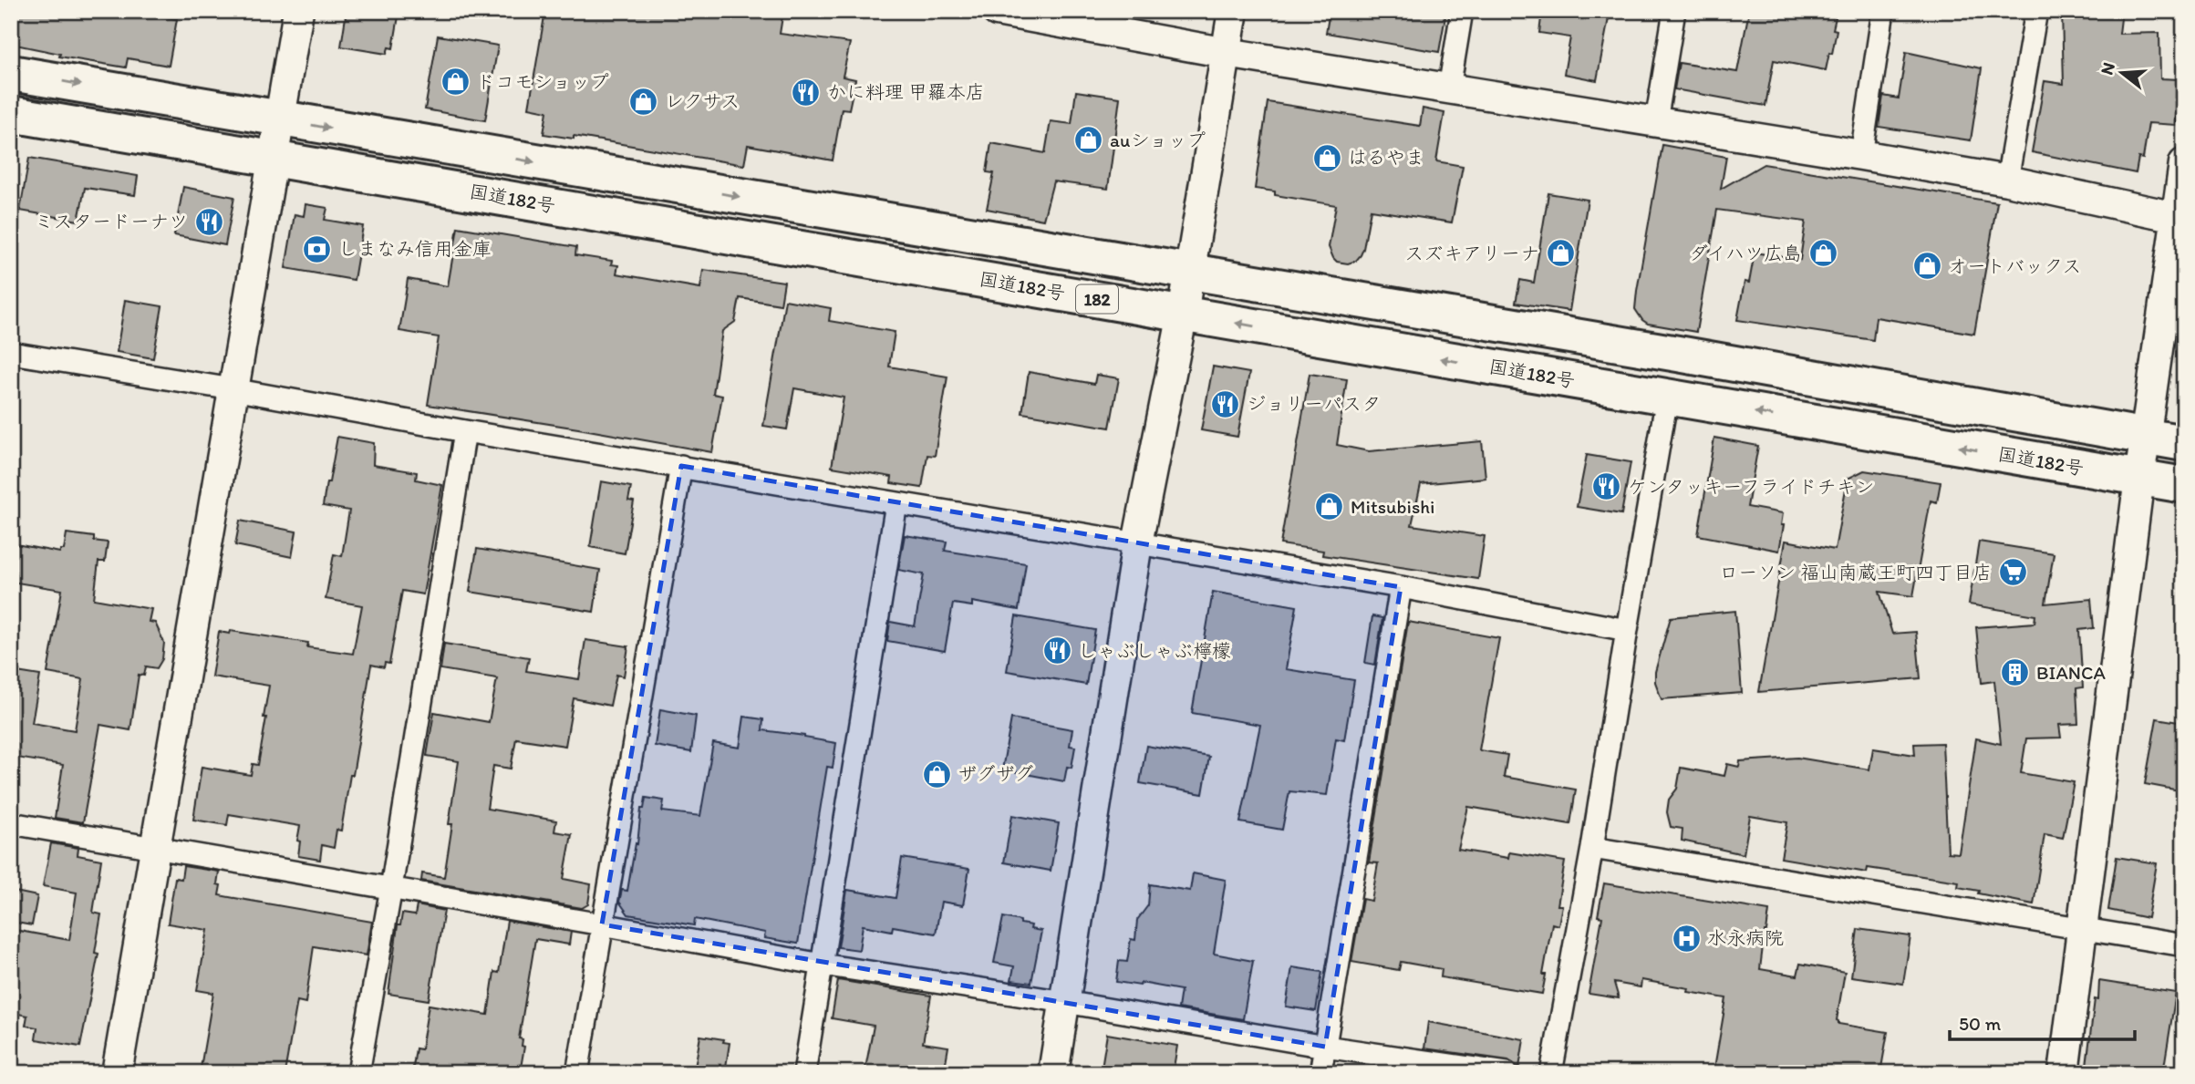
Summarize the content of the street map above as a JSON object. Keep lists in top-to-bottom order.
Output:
{
  "streets": {
    "highway": ["国道182号", "182"]
  },
  "places": {
    "shop": [
      "ドコモショップ",
      "レクサス",
      "auショップ",
      "はるやま",
      "スズキアリーナ",
      "ダイハツ広島",
      "オートバックス",
      "Mitsubishi",
      "ザグザグ"
    ],
    "restaurant": [
      "かに料理 甲羅本店",
      "ミスタードーナツ",
      "ジョリーパスタ",
      "ケンタッキーフライドチキン",
      "しゃぶしゃぶ檸檬"
    ],
    "bank": ["しまなみ信用金庫"],
    "supermarket": ["ローソン 福山南蔵王町四丁目店"],
    "building": ["BIANCA"],
    "hospital": ["水永病院"]
  },
  "scale_bar": "50 m",
  "north": "left"
}
